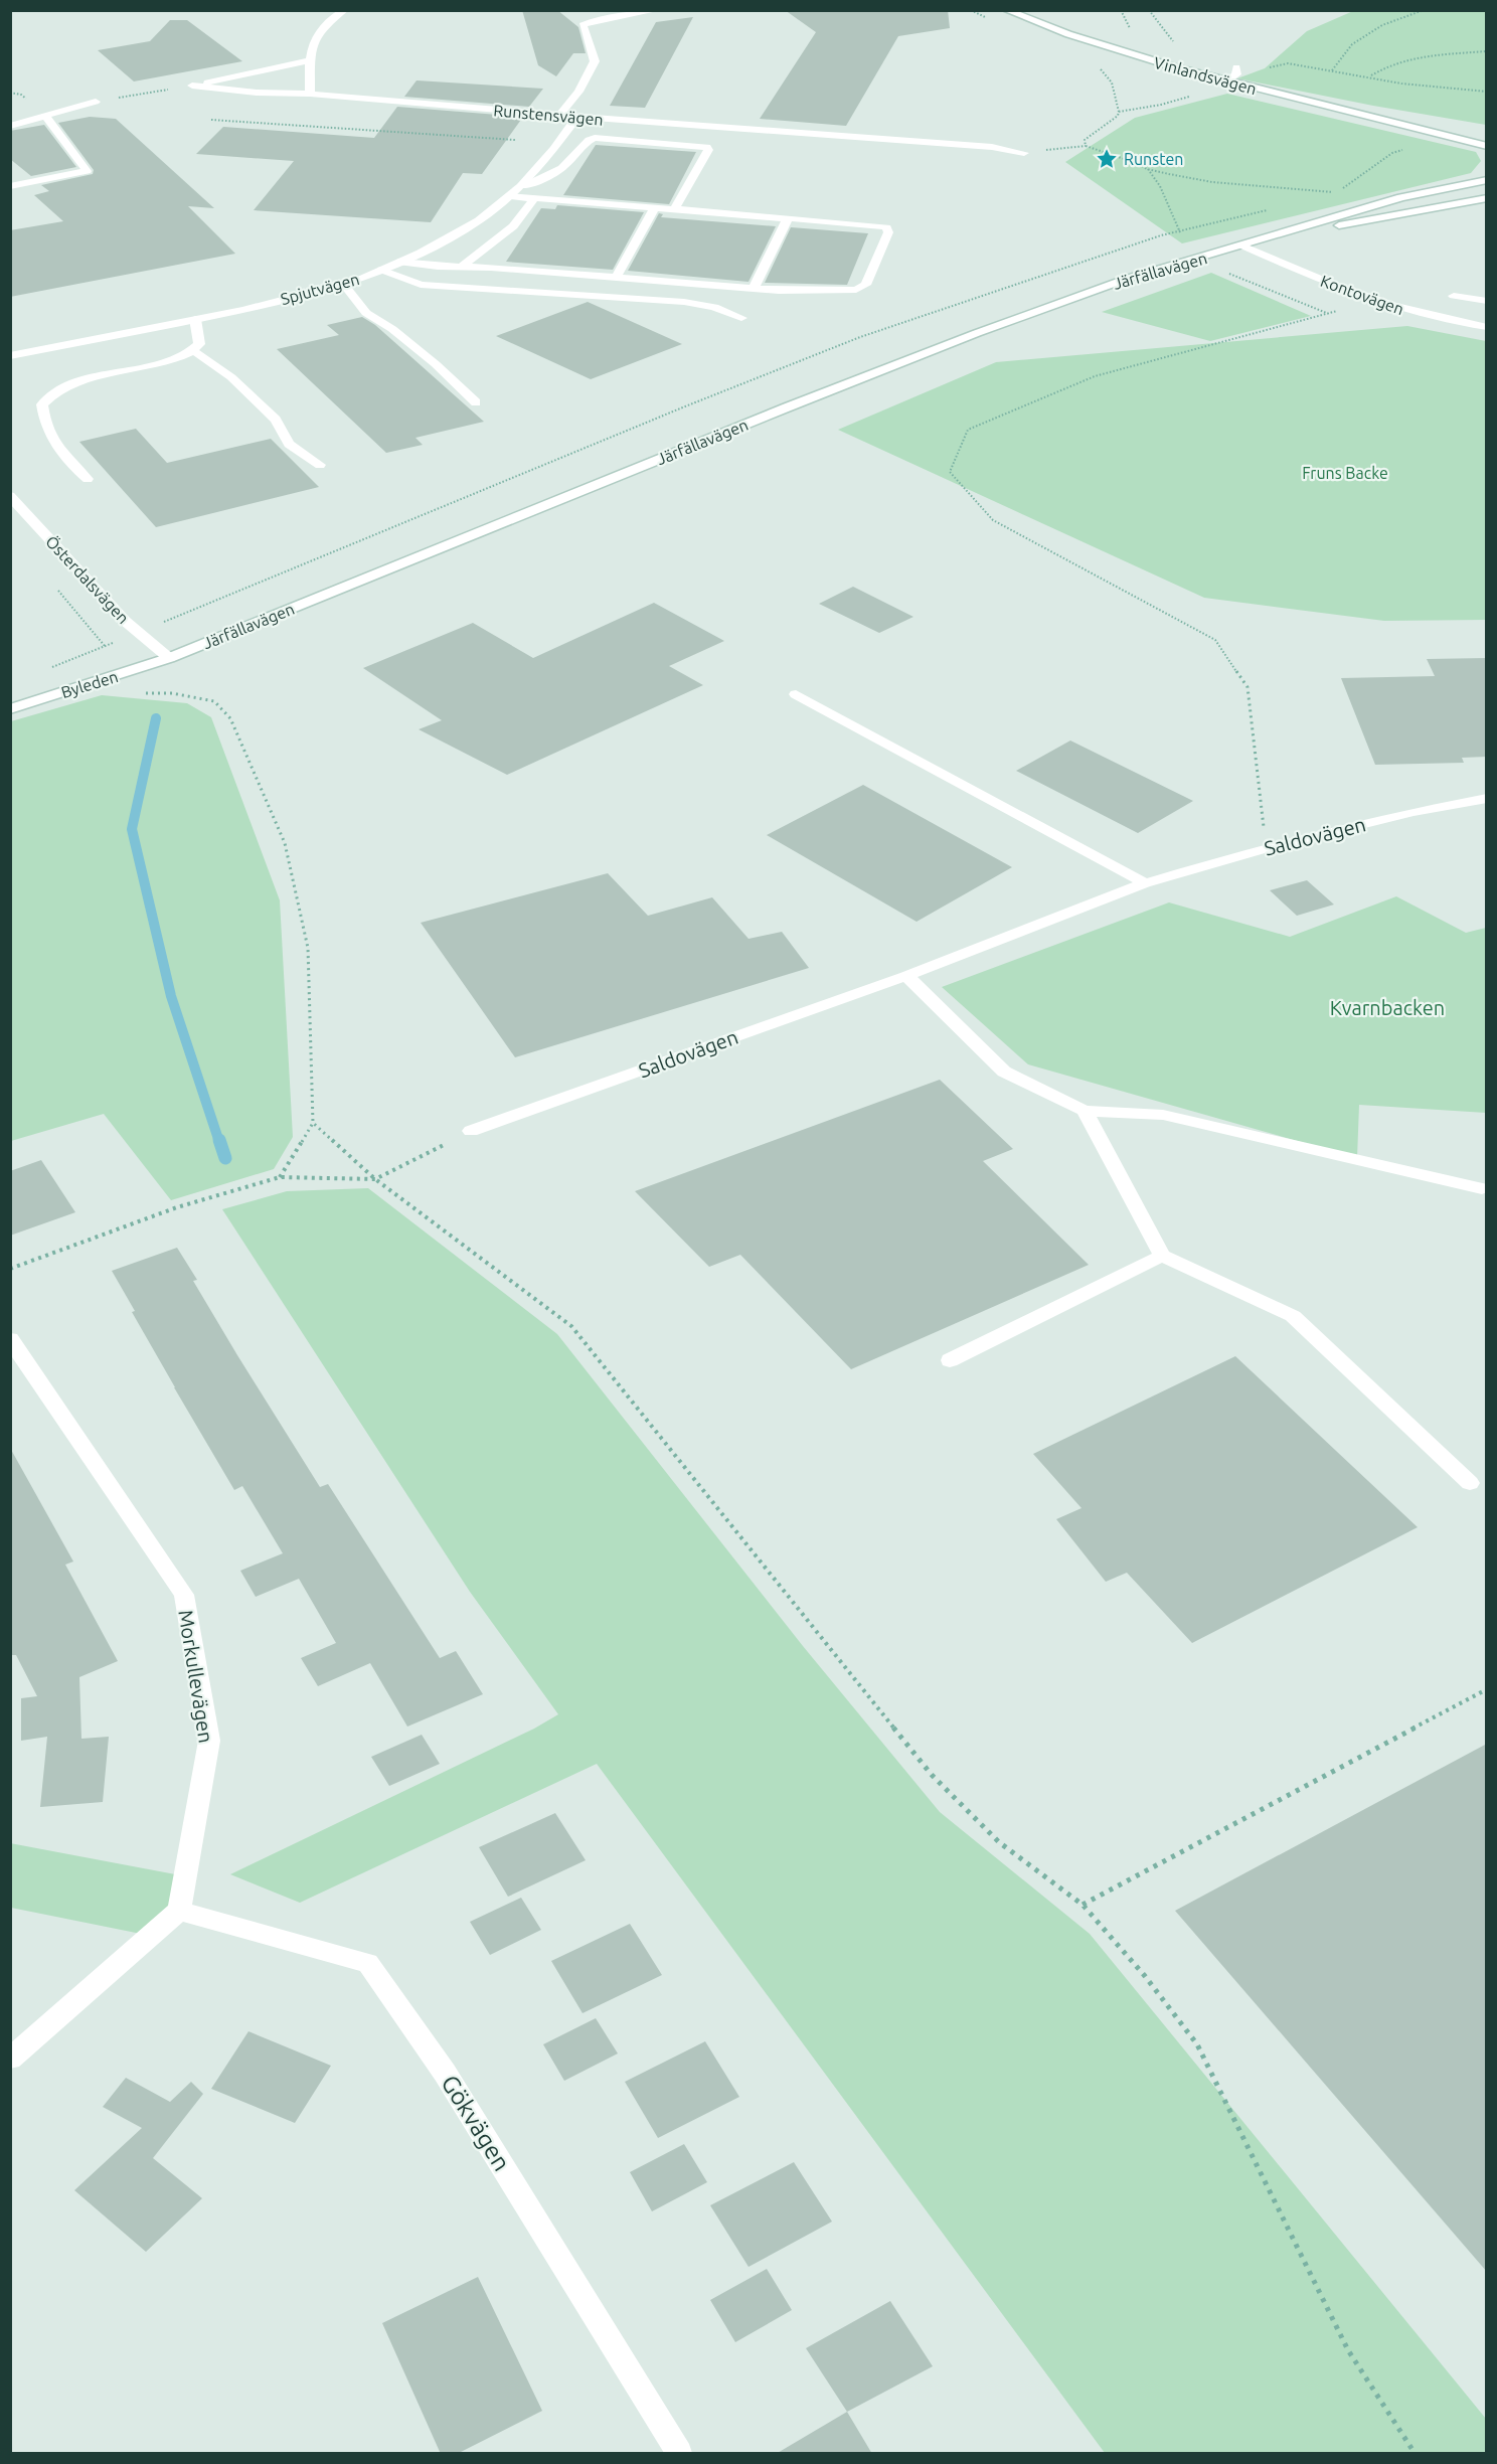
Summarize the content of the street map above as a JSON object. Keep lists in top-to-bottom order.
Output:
{
  "streets": {
    "street": [
      "Vinlandsvägen",
      "Runstensvägen",
      "Järfällavägen",
      "Spjutvägen",
      "Kontovägen",
      "Österdalsvägen",
      "Byleden",
      "Saldovägen",
      "Morkullevägen",
      "Gökvägen"
    ]
  },
  "crossings": [
    ["Runstensvägen", "Spjutvägen"],
    ["Järfällavägen", "Kontovägen"],
    ["Järfällavägen", "Österdalsvägen"],
    ["Järfällavägen", "Byleden"],
    ["Österdalsvägen", "Byleden"],
    ["Morkullevägen", "Gökvägen"]
  ],
  "parks": ["Fruns Backe", "Kvarnbacken"],
  "places": {
    "place": ["Runsten"]
  }
}
